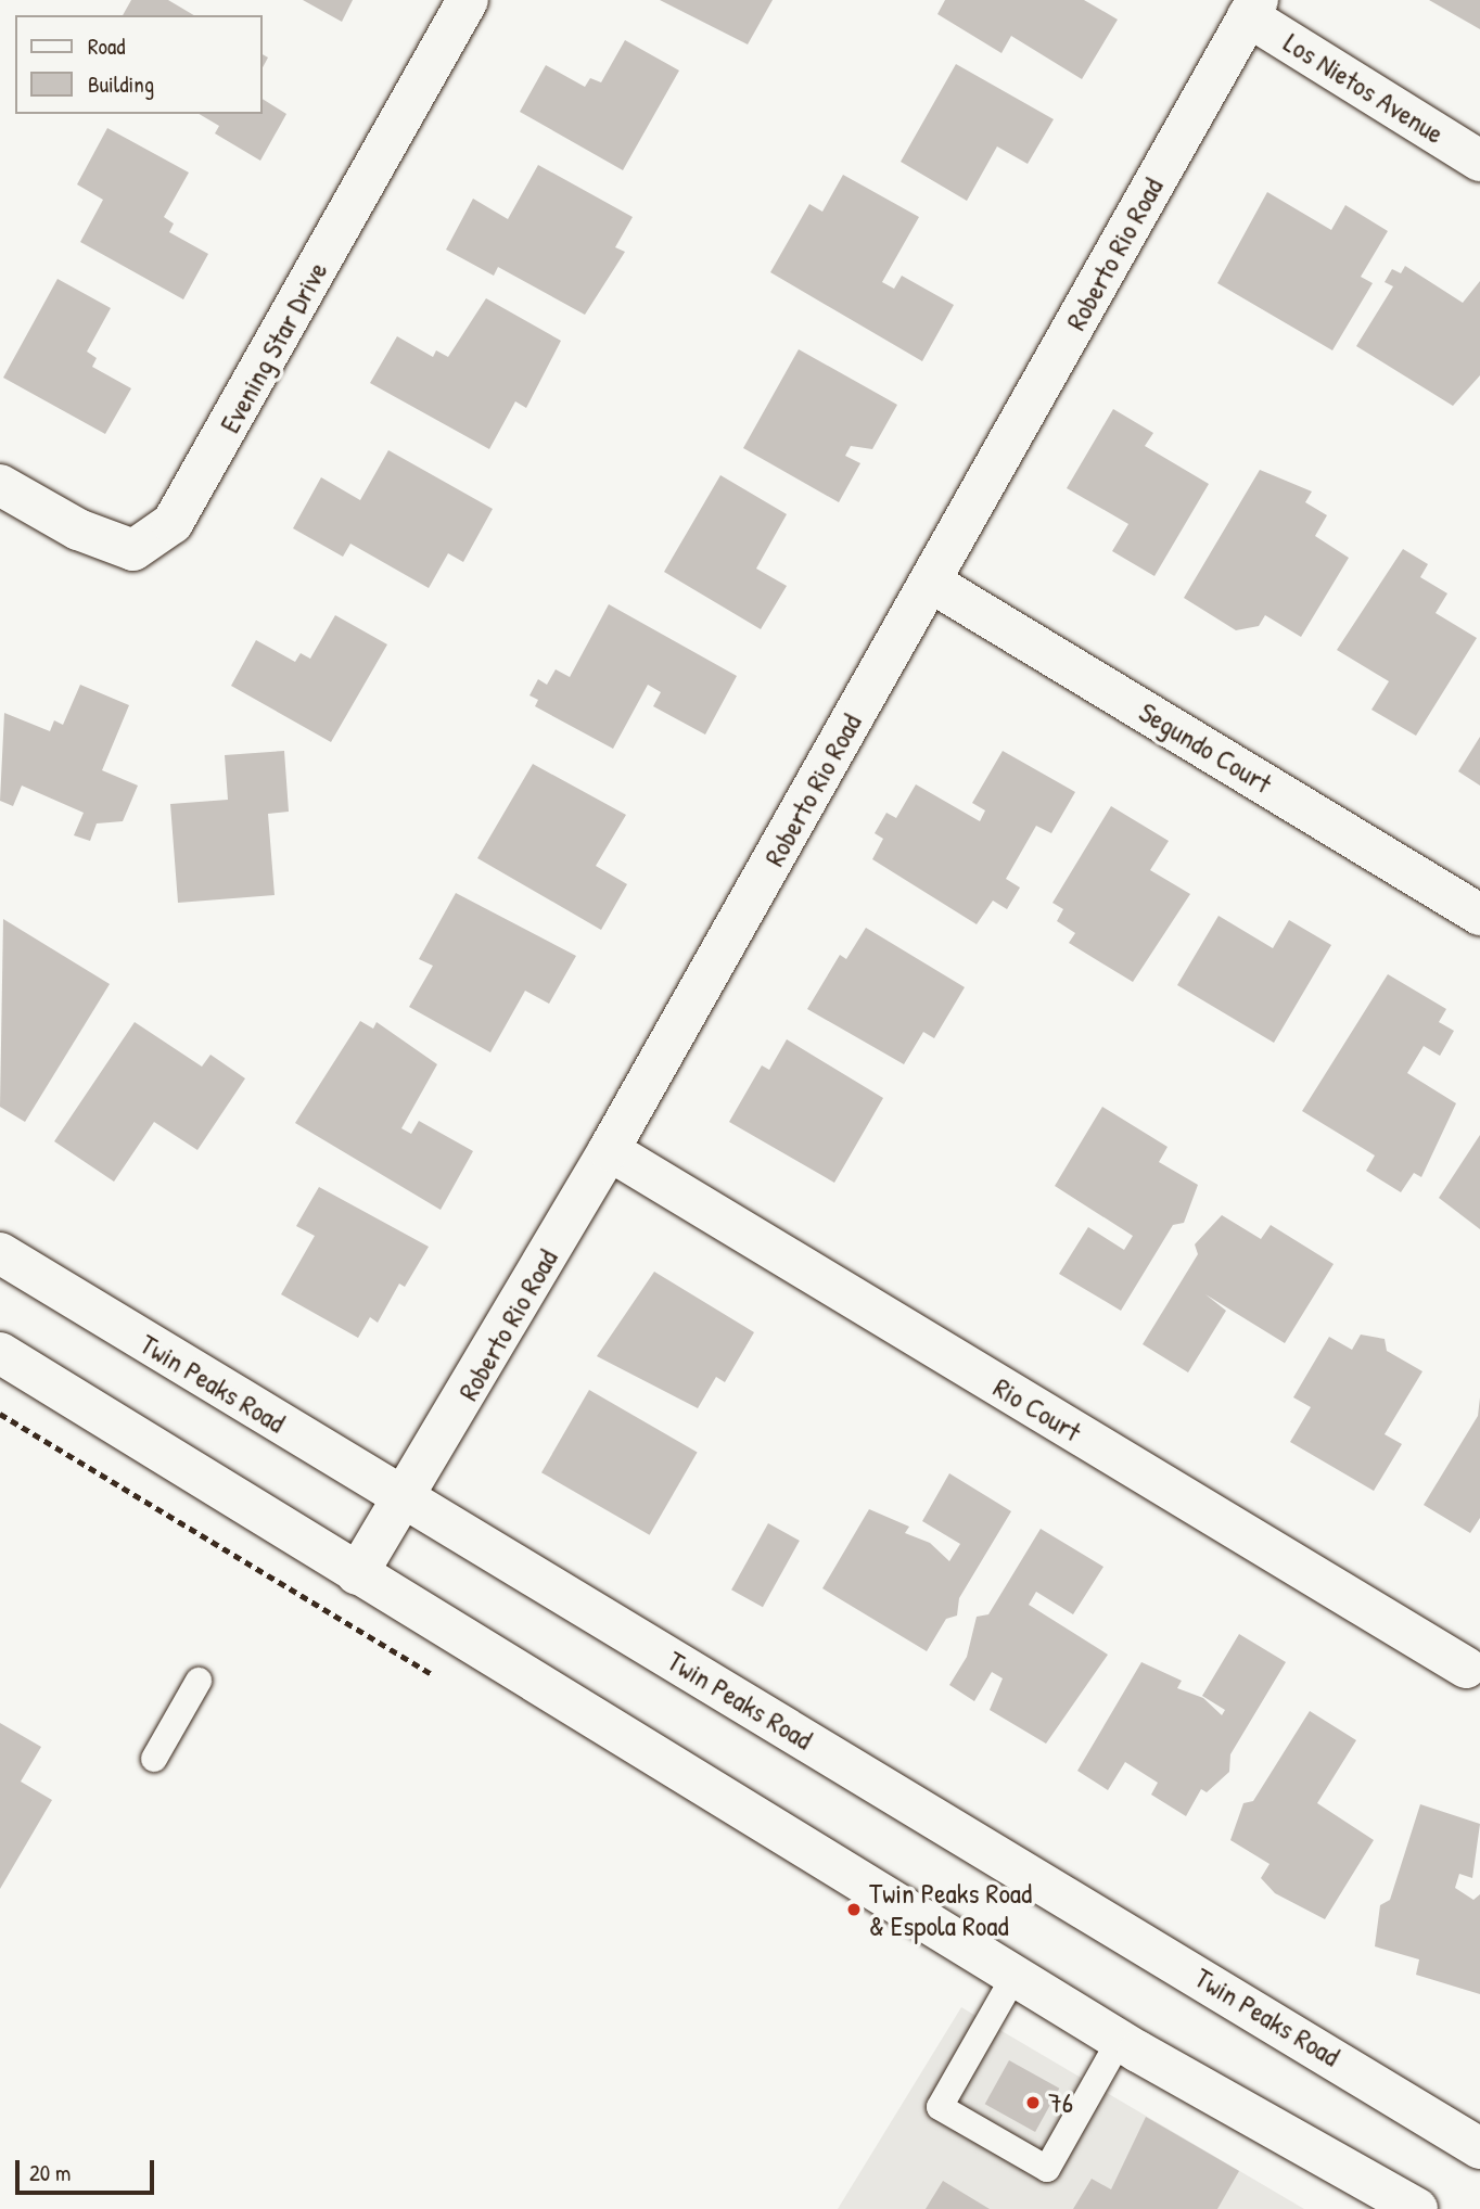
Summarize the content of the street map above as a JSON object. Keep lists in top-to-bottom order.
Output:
{
  "streets": {
    "street": [
      "Los Nietos Avenue",
      "Roberto Rio Road",
      "Evening Star Drive",
      "Segundo Court",
      "Twin Peaks Road",
      "Rio Court"
    ]
  },
  "crossings": [
    ["Los Nietos Avenue", "Roberto Rio Road"],
    ["Roberto Rio Road", "Segundo Court"],
    ["Roberto Rio Road", "Twin Peaks Road"],
    ["Roberto Rio Road", "Rio Court"]
  ],
  "places": ["Twin Peaks Road & Espola Road", "76"],
  "legend": ["Road", "Building"],
  "scale_bar": "20 m"
}
